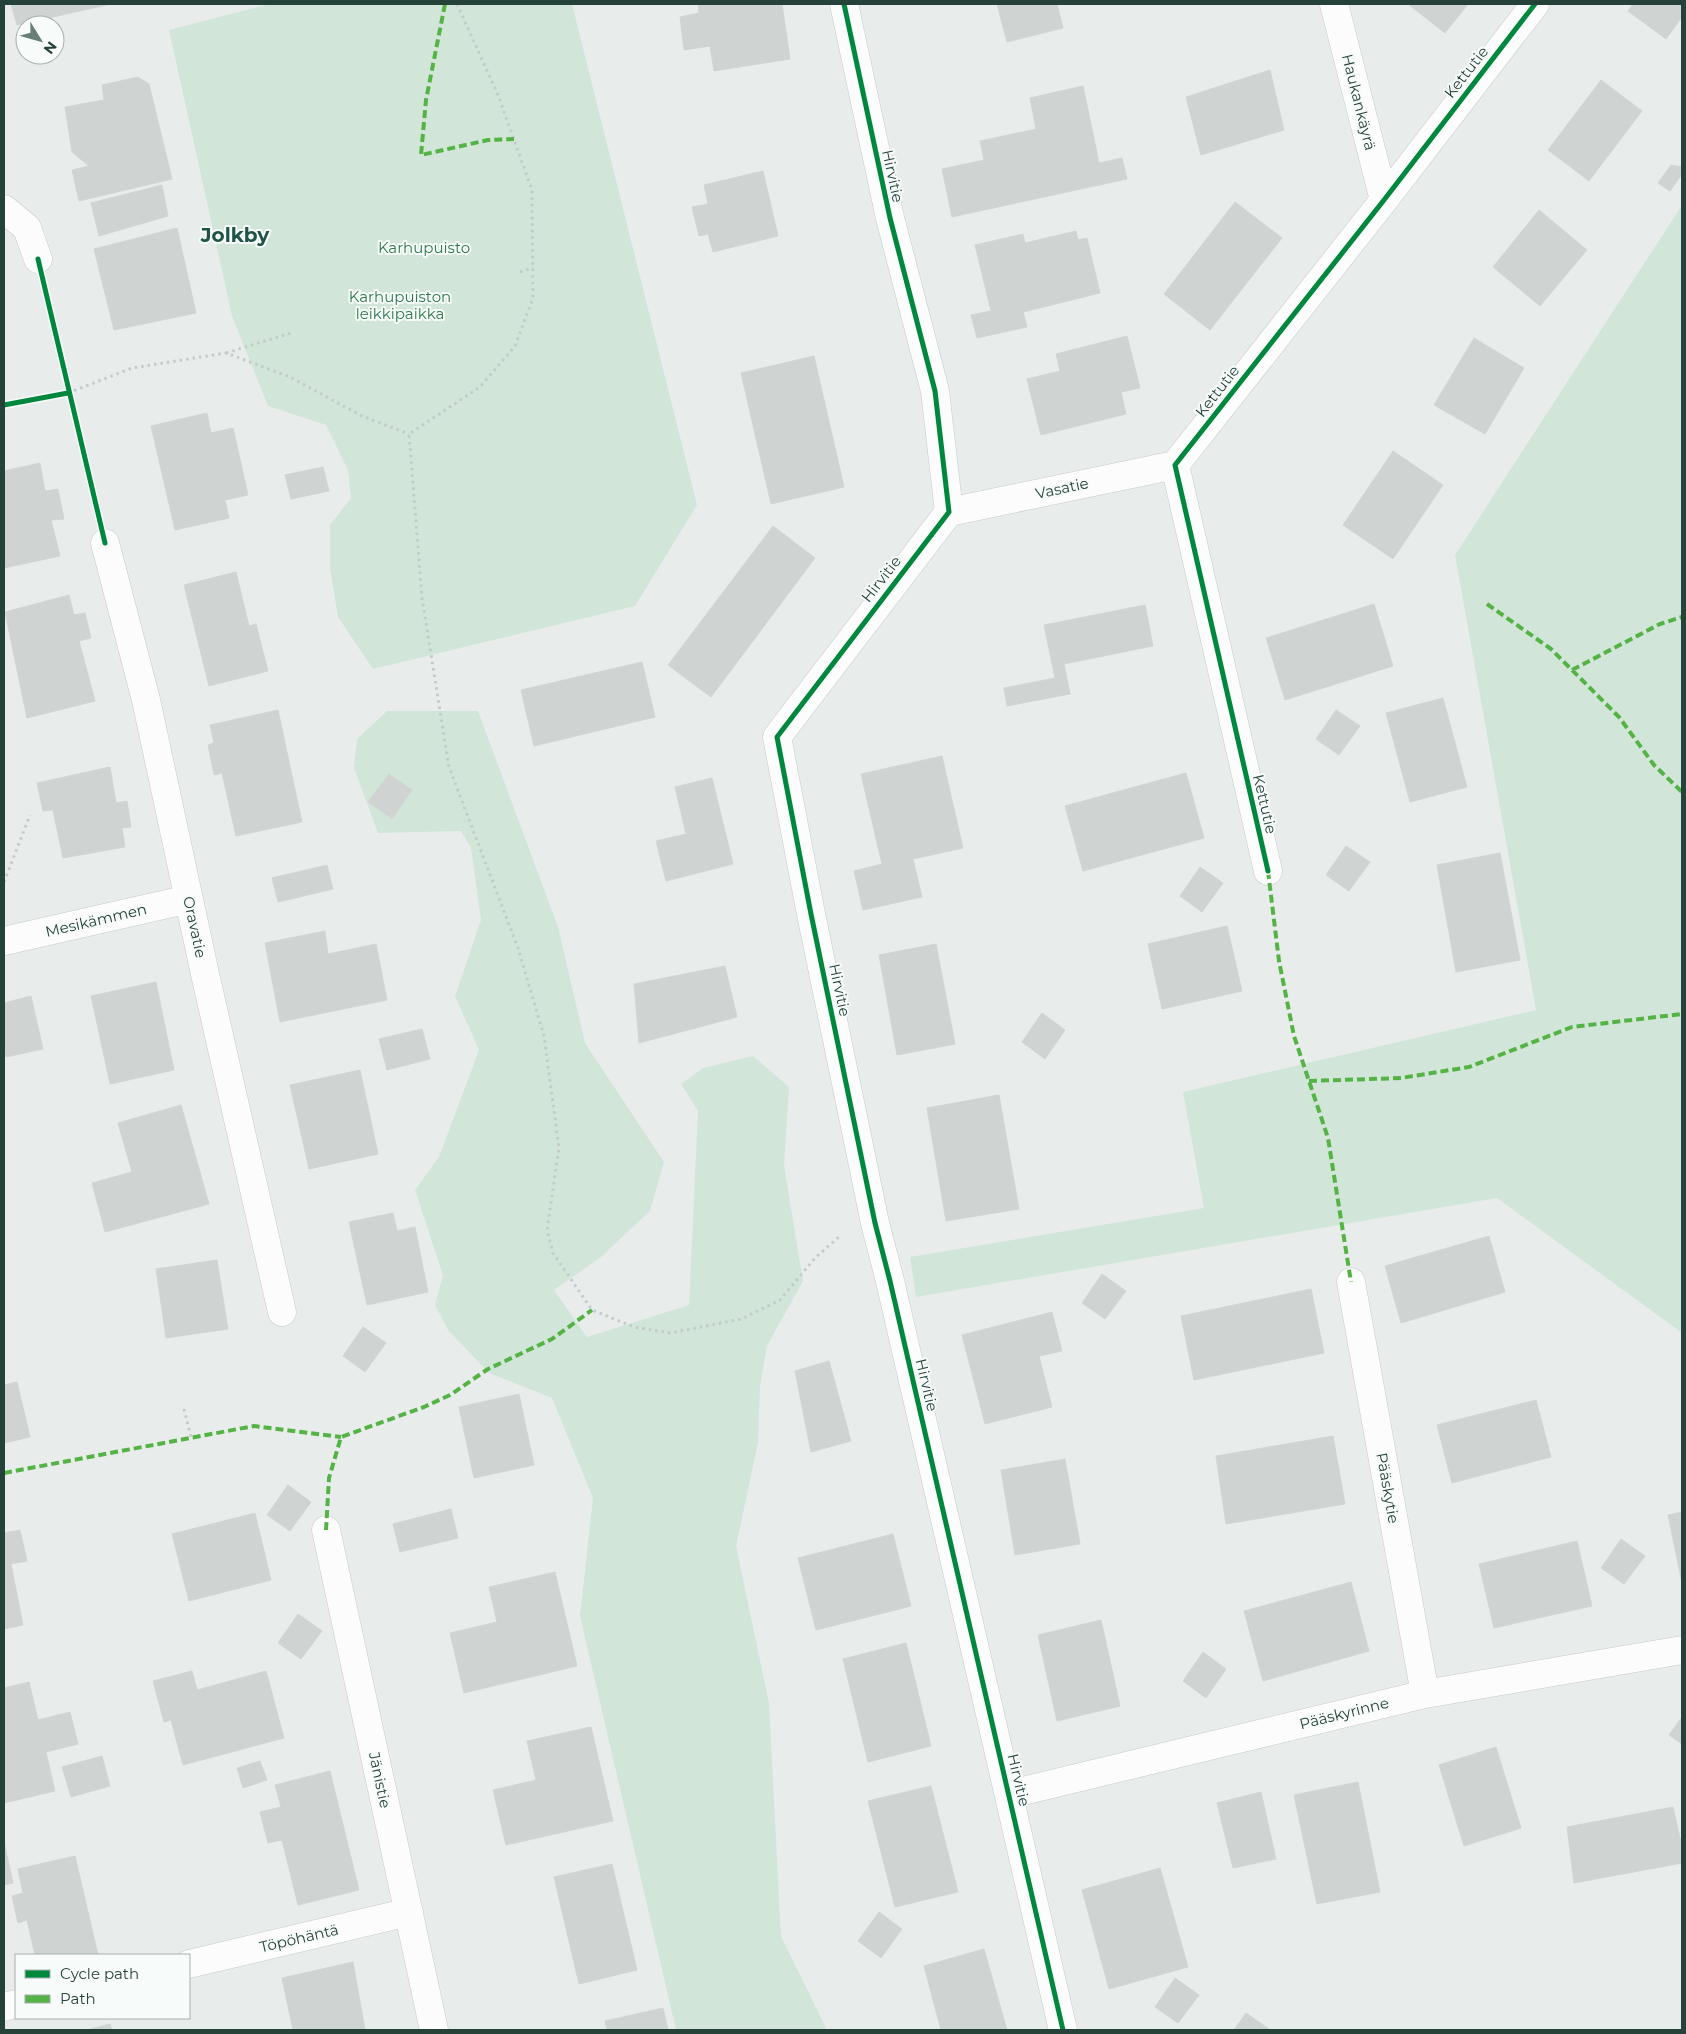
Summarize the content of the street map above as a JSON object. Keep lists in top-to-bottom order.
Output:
{
  "streets": {
    "street": [
      "Kettutie",
      "Haukankäyrä",
      "Hirvitie",
      "Vasatie",
      "Mesikämmen",
      "Oravatie",
      "Pääskytie",
      "Pääskyrinne",
      "Jänistie",
      "Töpöhäntä"
    ]
  },
  "crossings": [
    ["Kettutie", "Haukankäyrä"],
    ["Kettutie", "Vasatie"],
    ["Hirvitie", "Vasatie"],
    ["Hirvitie", "Pääskyrinne"],
    ["Mesikämmen", "Oravatie"],
    ["Pääskytie", "Pääskyrinne"],
    ["Jänistie", "Töpöhäntä"]
  ],
  "districts": ["Jolkby"],
  "parks": ["Karhupuisto", "Karhupuiston leikkipaikka"],
  "legend": ["Cycle path", "Path"],
  "north": "bottom right"
}
